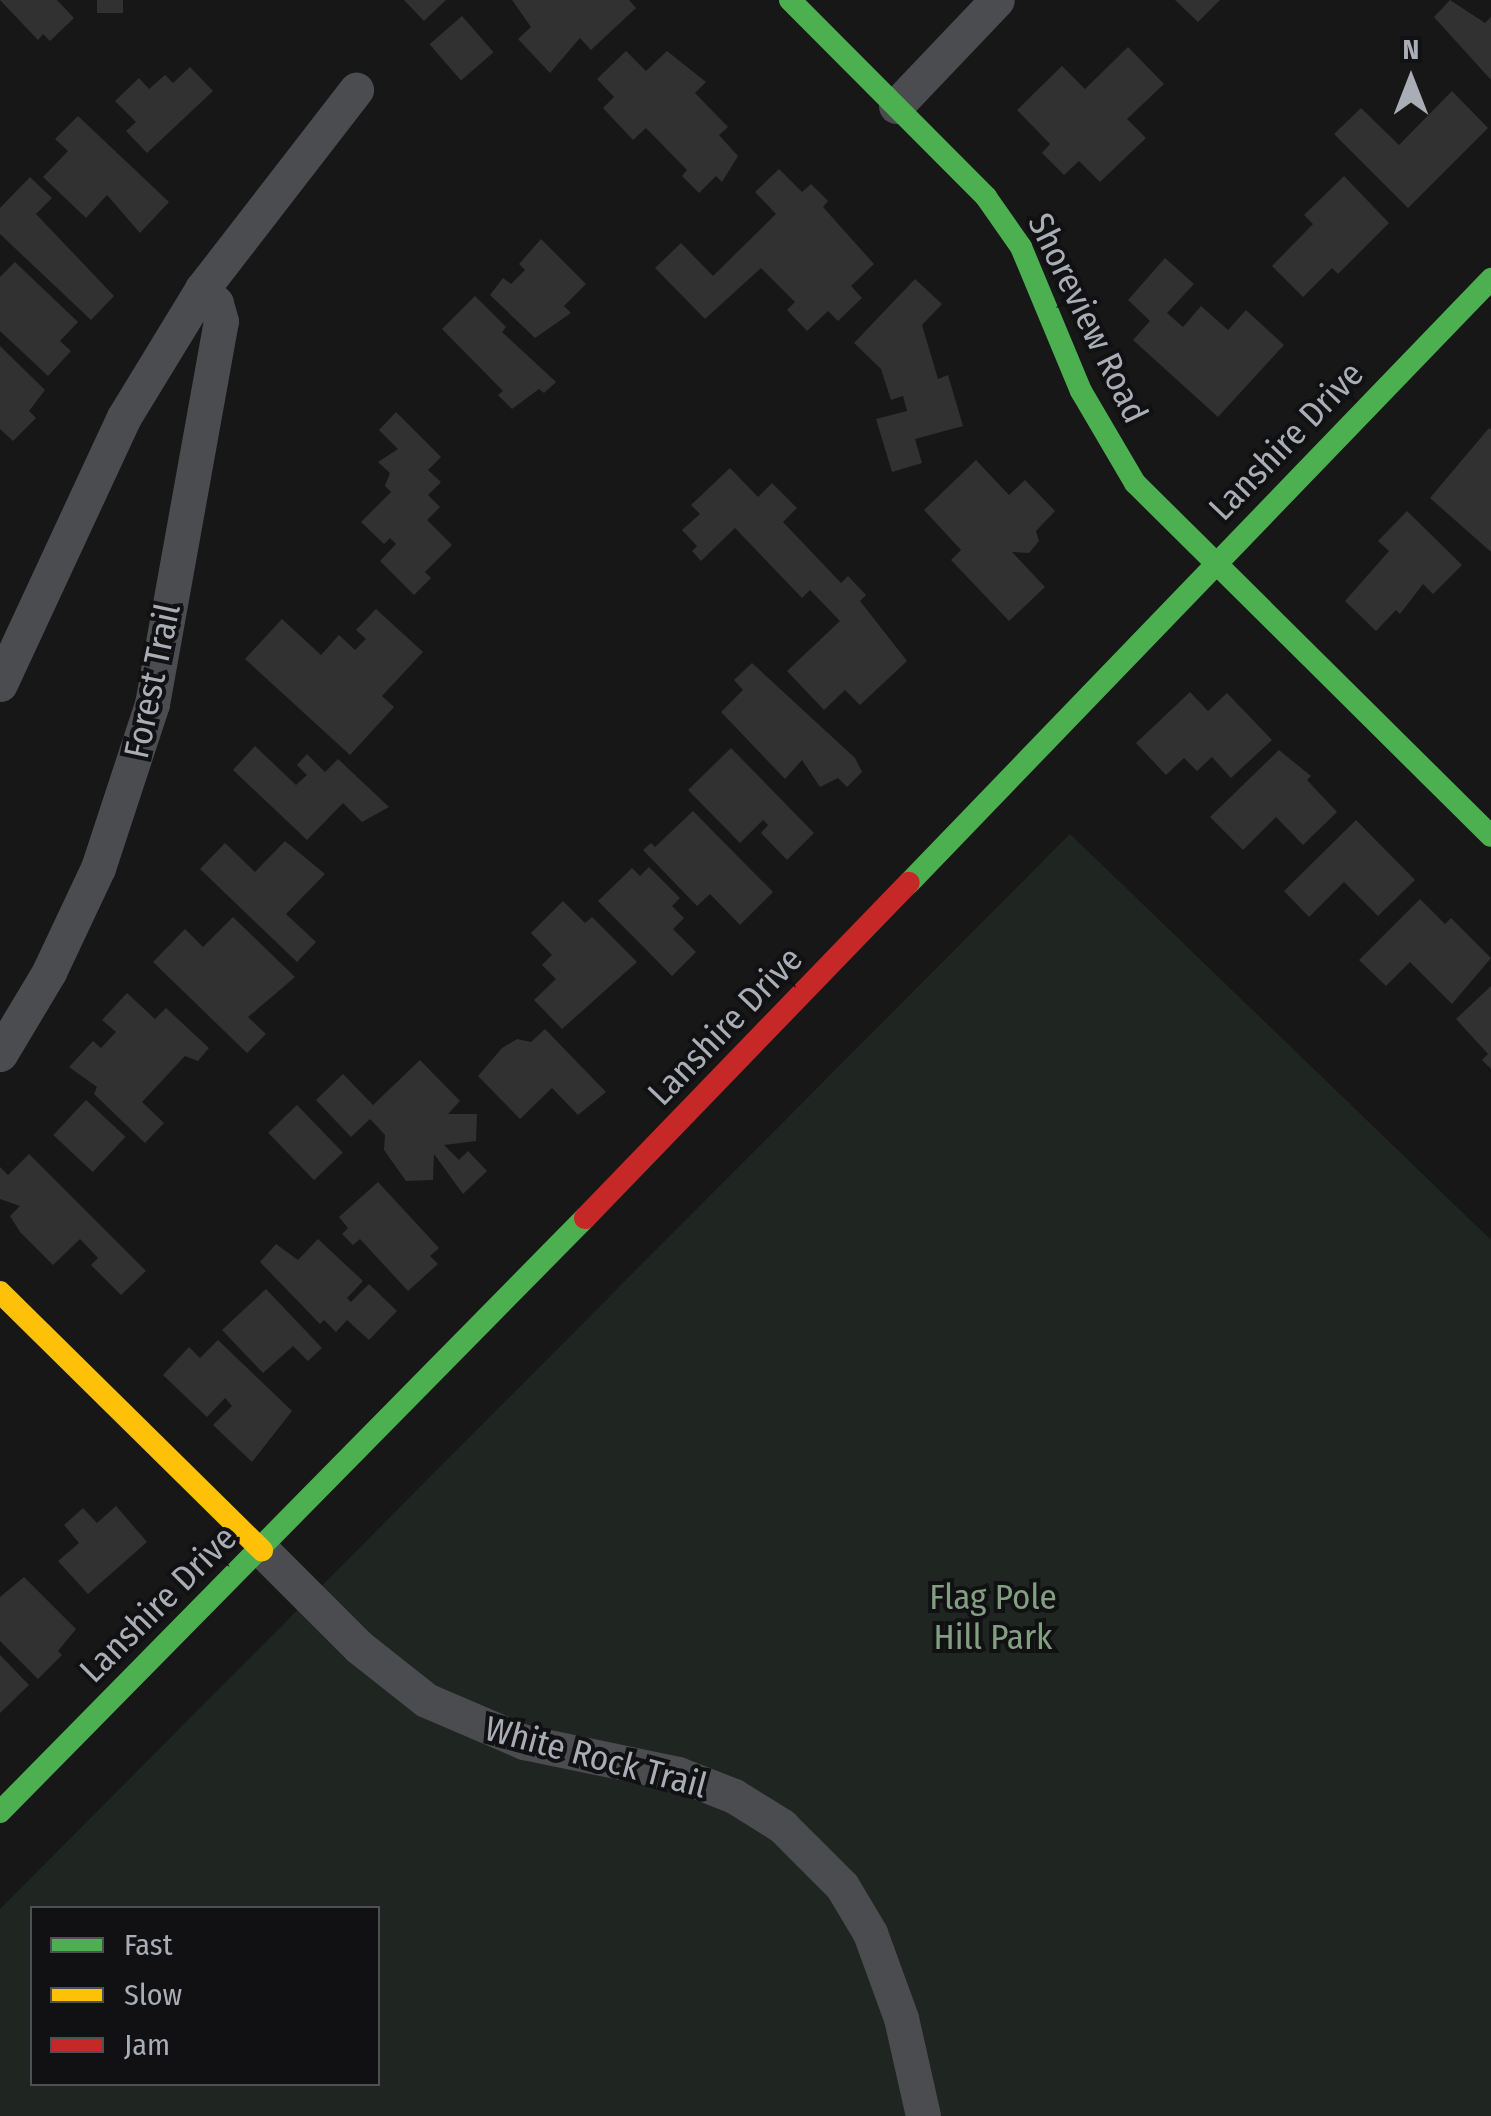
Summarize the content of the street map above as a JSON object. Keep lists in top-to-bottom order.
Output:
{
  "streets": {
    "street": [
      "Shoreview Road",
      "Lanshire Drive",
      "Forest Trail",
      "White Rock Trail"
    ]
  },
  "crossings": [
    ["Shoreview Road", "Lanshire Drive"],
    ["Lanshire Drive", "White Rock Trail"]
  ],
  "parks": ["Flag Pole Hill Park"],
  "legend": ["Fast", "Slow", "Jam"],
  "north": "top"
}
